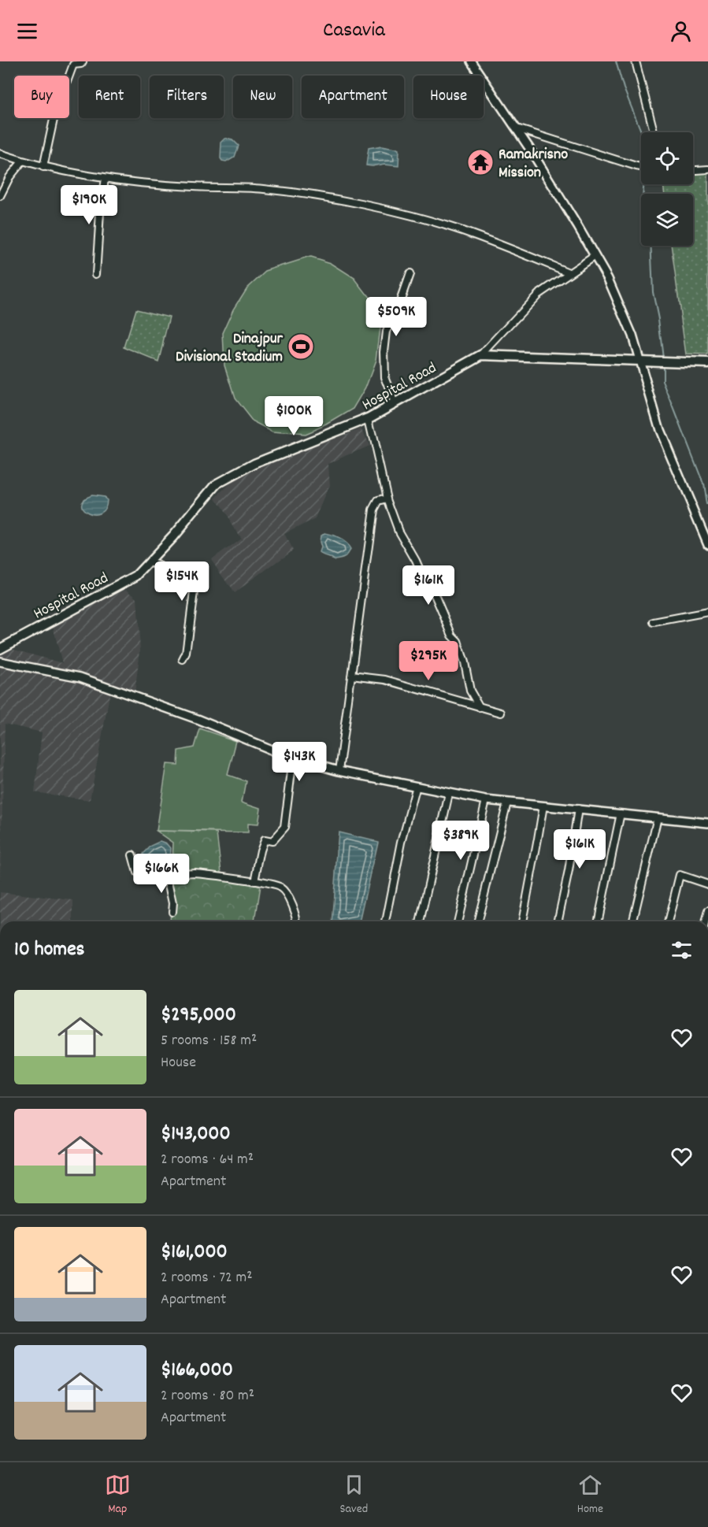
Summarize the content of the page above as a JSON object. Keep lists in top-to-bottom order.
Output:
{
  "streets": {
    "main road": ["Hospital Road"]
  },
  "places": {
    "temple": ["Ramakrisno Mission"],
    "sports": ["Dinajpur Divisional Stadium"]
  },
  "page": {
    "header": "Casavia",
    "chip": [
      "Buy",
      "Rent",
      "Filters",
      "New",
      "Apartment",
      "House"
    ],
    "price": [
      "$190K",
      "$509K",
      "$100K",
      "$154K",
      "$161K",
      "$295K",
      "$143K",
      "$389K",
      "$161K",
      "$166K"
    ],
    "heading": "10 homes",
    "list": [
      {
        "name": "$295,000",
        "note": "5 rooms · 158 m² · House"
      },
      {
        "name": "$143,000",
        "note": "2 rooms · 64 m² · Apartment"
      },
      {
        "name": "$161,000",
        "note": "2 rooms · 72 m² · Apartment"
      },
      {
        "name": "$166,000",
        "note": "2 rooms · 80 m² · Apartment"
      }
    ],
    "tabs": ["Map", "Saved", "Home"]
  }
}
